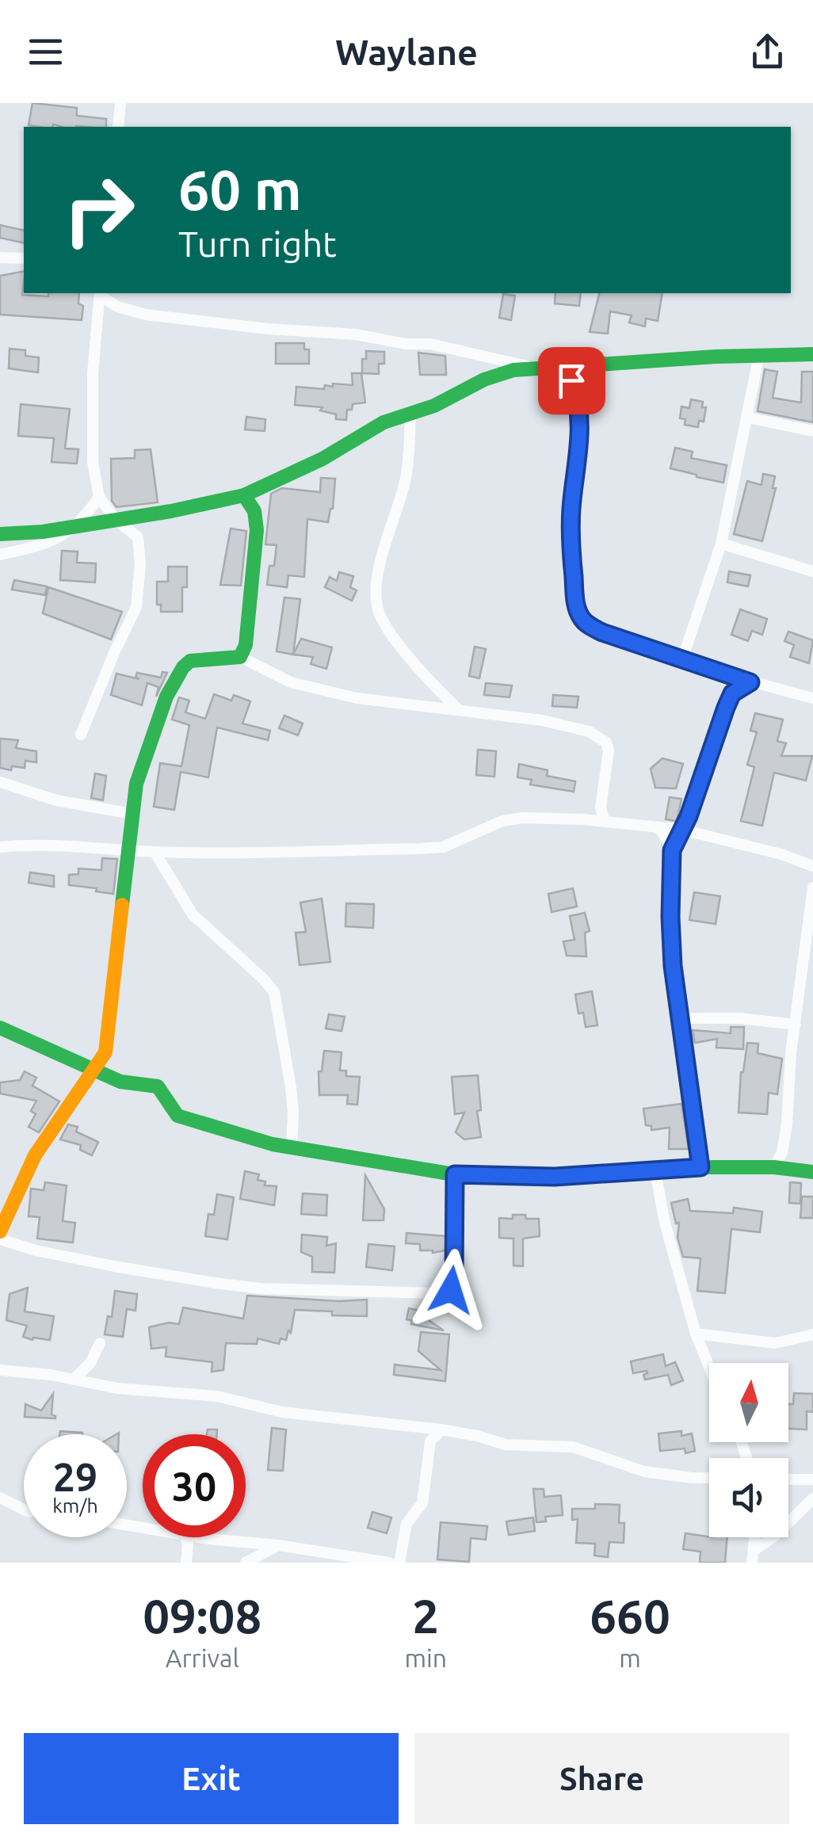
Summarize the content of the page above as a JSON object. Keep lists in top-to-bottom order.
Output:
{
  "north": "top",
  "page": {
    "header": "Waylane",
    "turn": ["60 m", "Turn right"],
    "speed": "29 km/h",
    "limit": "30",
    "eta": [
      "09:08",
      "Arrival",
      "2",
      "min",
      "660",
      "m"
    ],
    "buttons": ["Exit", "Share"]
  }
}
